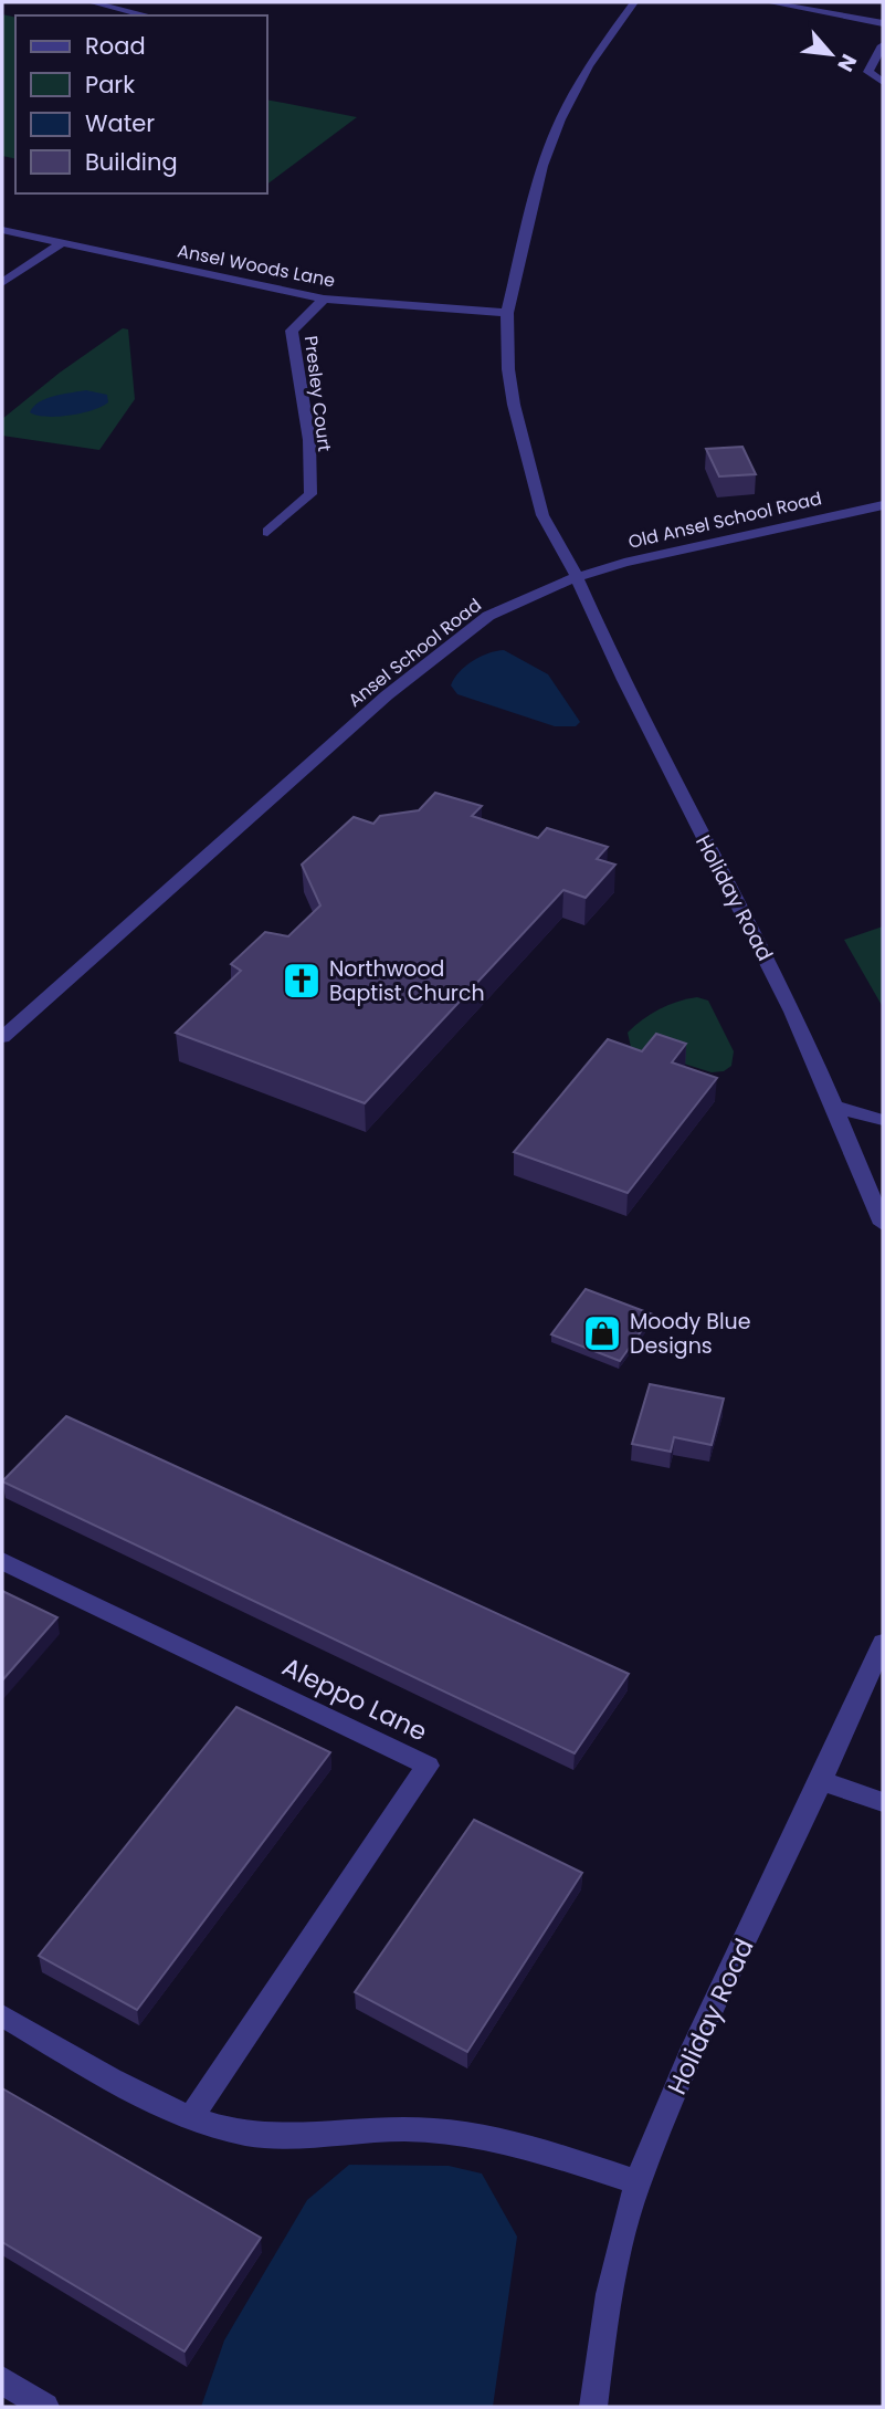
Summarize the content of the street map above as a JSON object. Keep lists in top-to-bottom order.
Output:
{
  "streets": {
    "street": [
      "Ansel Woods Lane",
      "Presley Court",
      "Old Ansel School Road",
      "Ansel School Road",
      "Holiday Road",
      "Aleppo Lane"
    ]
  },
  "crossings": [
    ["Ansel Woods Lane", "Presley Court"],
    ["Old Ansel School Road", "Ansel School Road"],
    ["Old Ansel School Road", "Holiday Road"],
    ["Ansel School Road", "Holiday Road"]
  ],
  "places": {
    "church": ["Northwood Baptist Church"],
    "shop": ["Moody Blue Designs"]
  },
  "legend": [
    "Road",
    "Park",
    "Water",
    "Building"
  ],
  "north": "bottom right"
}
